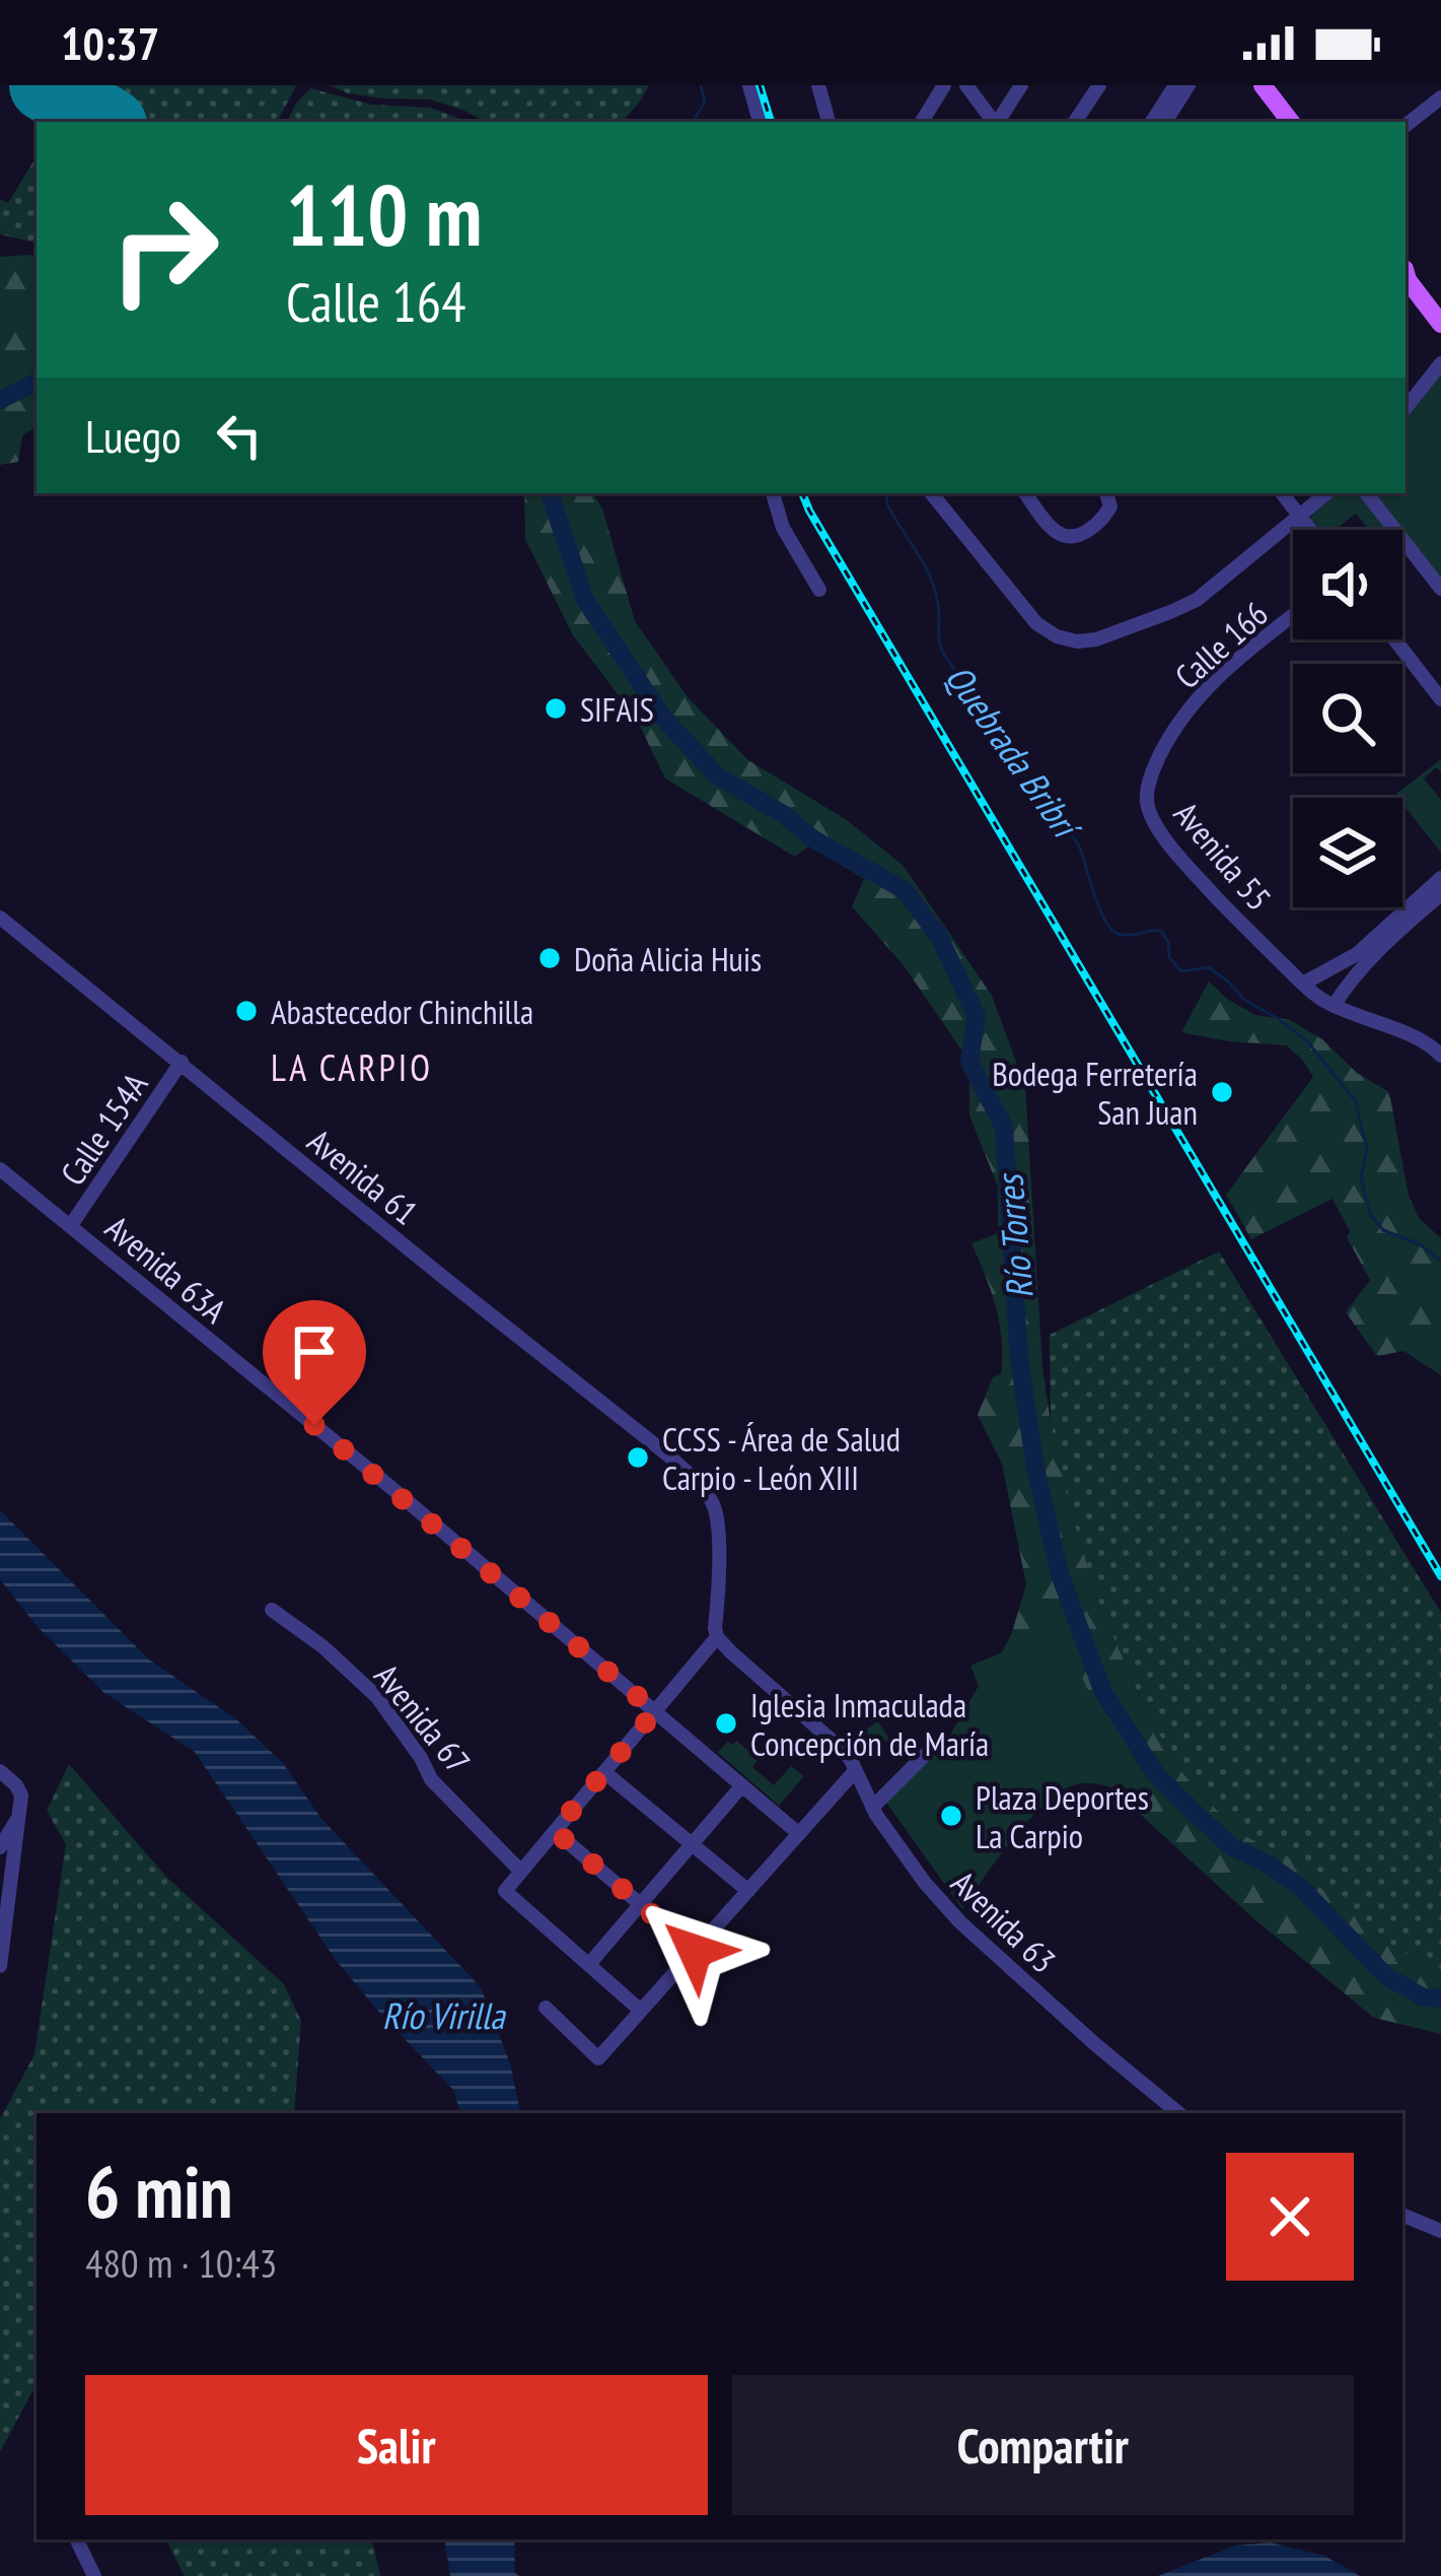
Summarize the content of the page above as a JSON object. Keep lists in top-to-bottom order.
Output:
{
  "streets": {
    "street": [
      "Calle 166",
      "Avenida 55",
      "Calle 154A",
      "Avenida 61",
      "Avenida 63A",
      "Avenida 67",
      "Avenida 63"
    ]
  },
  "crossings": [
    ["Calle 166", "Avenida 55"],
    ["Calle 154A", "Avenida 61"],
    ["Calle 154A", "Avenida 63A"],
    ["Avenida 61", "Avenida 63"]
  ],
  "districts": ["LA CARPIO"],
  "water": ["Quebrada Bribrí", "Río Torres", "Río Virilla"],
  "places": [
    "SIFAIS",
    "Doña Alicia Huis",
    "Abastecedor Chinchilla",
    "Bodega Ferretería San Juan",
    "CCSS - Área de Salud Carpio - León XIII",
    "Iglesia Inmaculada Concepción de María",
    "Plaza Deportes La Carpio"
  ],
  "page": {
    "status": "10:37",
    "turn": ["110 m", "Calle 164"],
    "then": "Luego",
    "heading": ["6 min", "480 m · 10:43"],
    "buttons": ["Salir", "Compartir"]
  }
}
